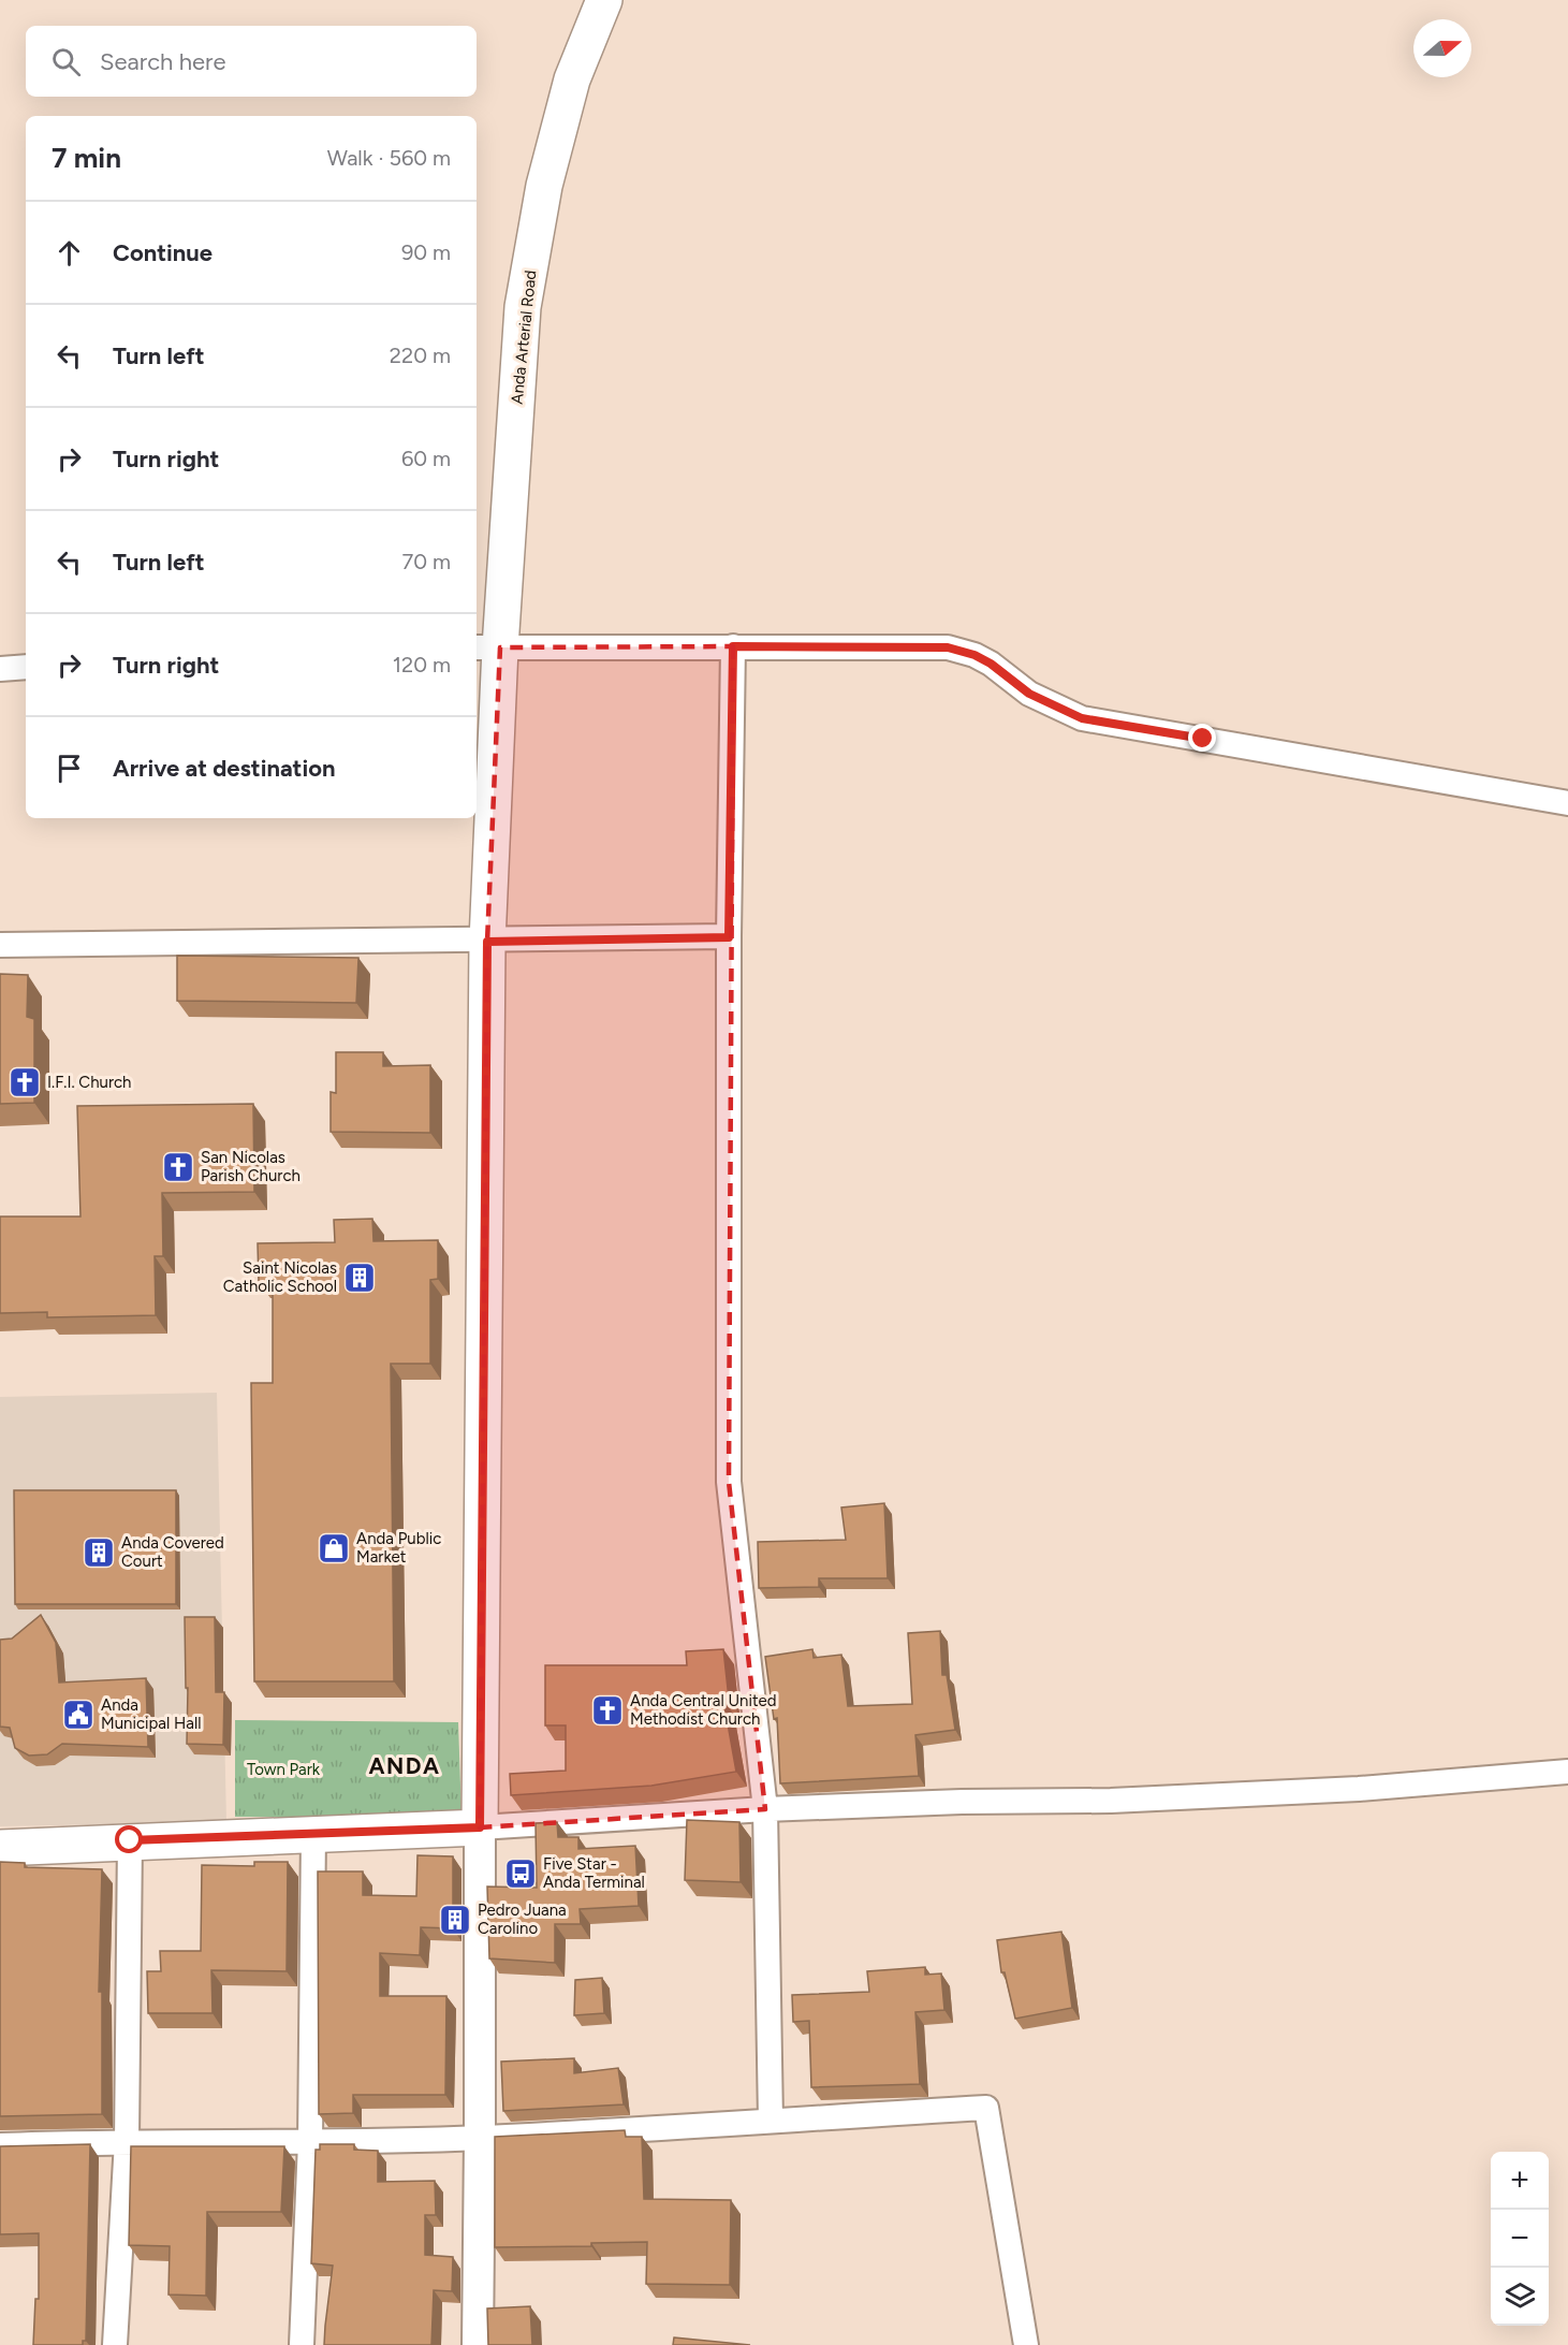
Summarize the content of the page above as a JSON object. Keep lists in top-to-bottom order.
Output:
{
  "streets": {
    "main road": ["Anda Arterial Road"]
  },
  "districts": ["ANDA"],
  "parks": ["Town Park"],
  "places": {
    "church": ["I.F.I. Church", "San Nicolas Parish Church", "Anda Central United Methodist Church"],
    "building": ["Saint Nicolas Catholic School", "Anda Covered Court", "Pedro Juana Carolino"],
    "shop": ["Anda Public Market"],
    "public building": ["Anda Municipal Hall"],
    "bus stop": ["Five Star - Anda Terminal"]
  },
  "north": "right",
  "page": {
    "search": "Search here",
    "heading": ["7 min", "Walk · 560 m"],
    "list": [
      ["Continue", "90 m"],
      ["Turn left", "220 m"],
      ["Turn right", "60 m"],
      ["Turn left", "70 m"],
      ["Turn right", "120 m"],
      "Arrive at destination"
    ],
    "map_buttons": ["+", "−"]
  }
}
